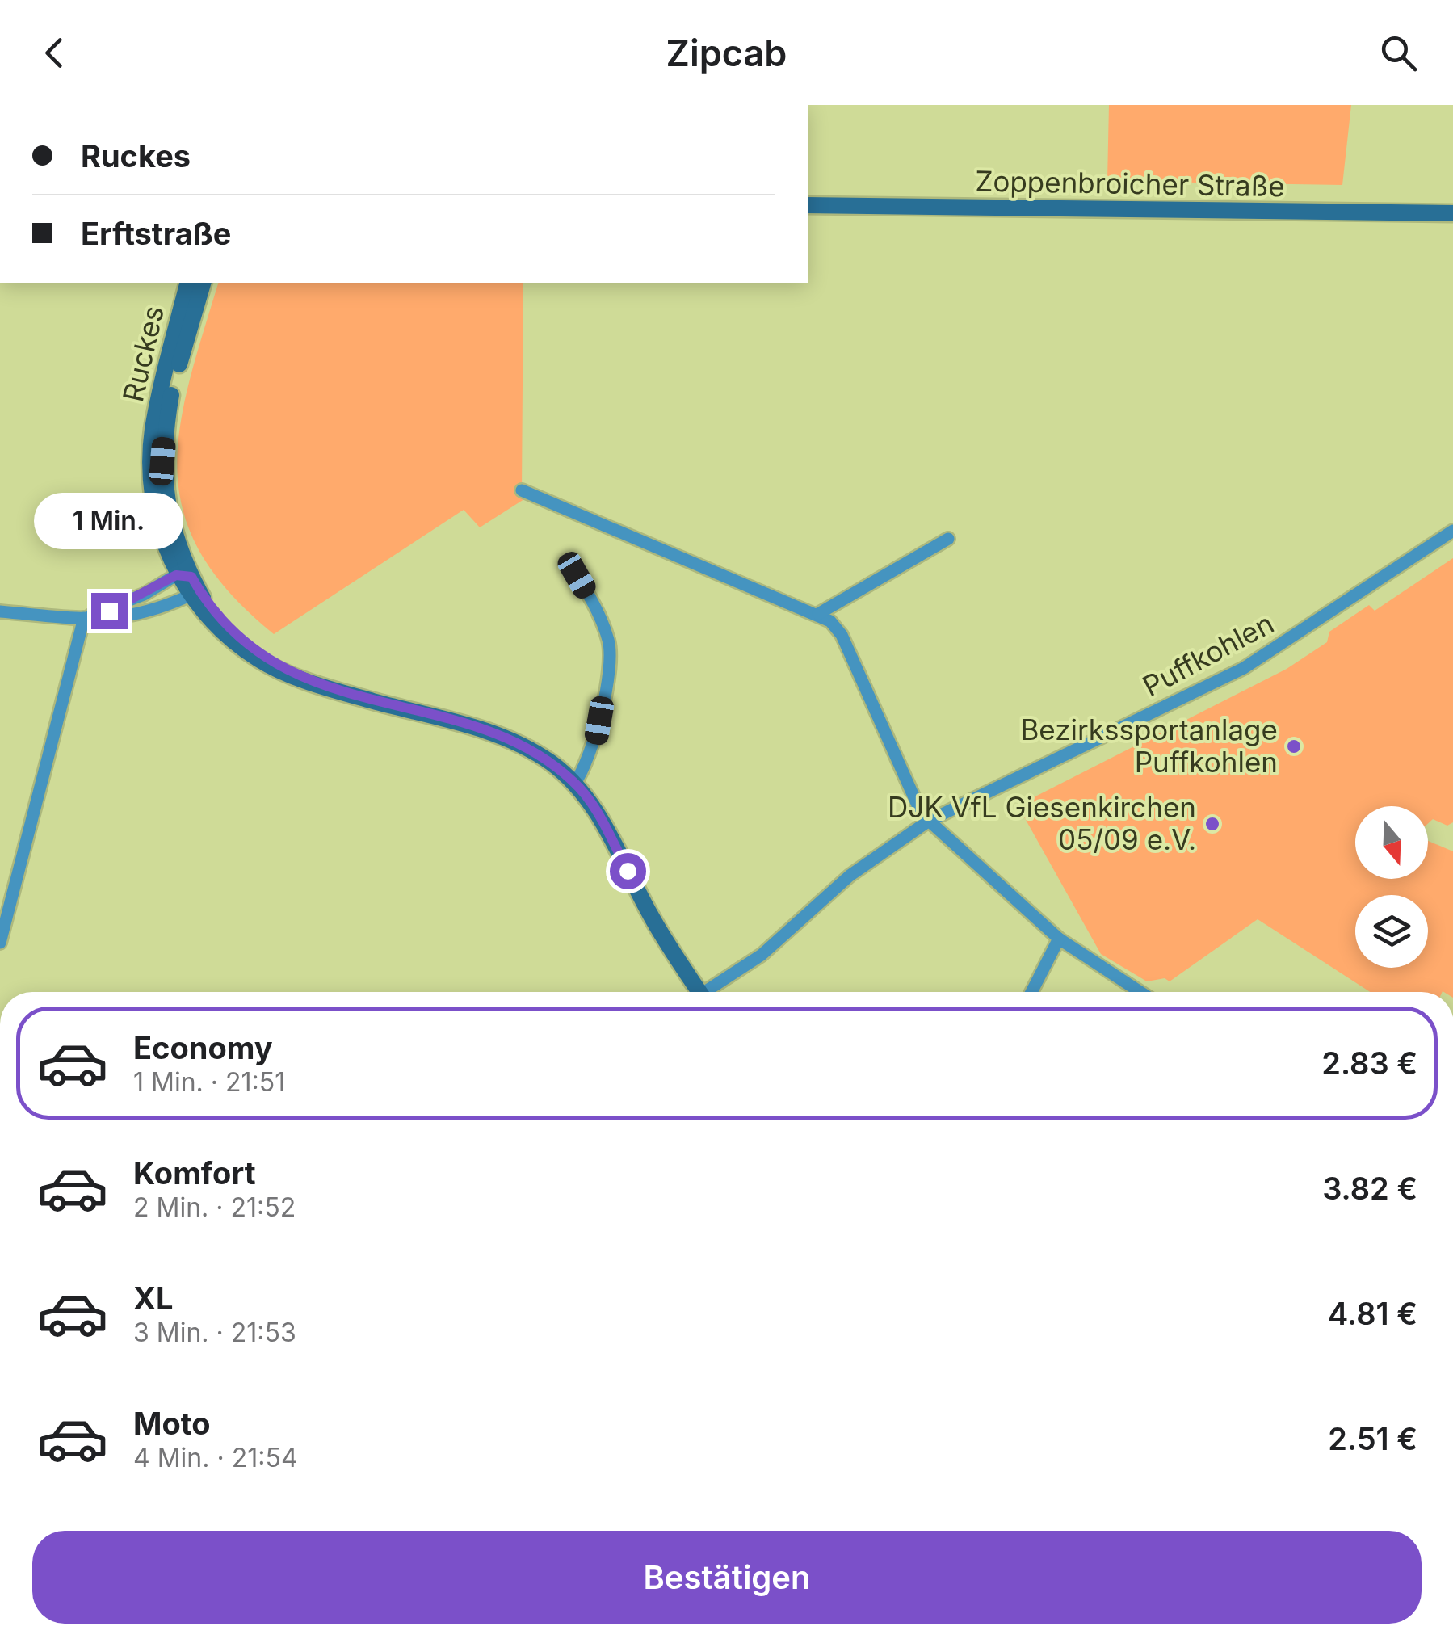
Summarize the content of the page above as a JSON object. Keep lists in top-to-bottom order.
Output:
{
  "streets": {
    "main road": ["Zoppenbroicher Straße", "Ruckes"],
    "street": ["Puffkohlen"]
  },
  "places": ["Bezirkssportanlage Puffkohlen", "DJK VfL Giesenkirchen 05/09 e.V."],
  "north": "bottom",
  "page": {
    "header": "Zipcab",
    "banner": ["Ruckes", "Erftstraße"],
    "bubble": "1 Min.",
    "list": [
      {
        "name": "Economy",
        "note": "1 Min. · 21:51",
        "value": "2.83 €"
      },
      {
        "name": "Komfort",
        "note": "2 Min. · 21:52",
        "value": "3.82 €"
      },
      {
        "name": "XL",
        "note": "3 Min. · 21:53",
        "value": "4.81 €"
      },
      {
        "name": "Moto",
        "note": "4 Min. · 21:54",
        "value": "2.51 €"
      }
    ],
    "buttons": "Bestätigen"
  }
}
